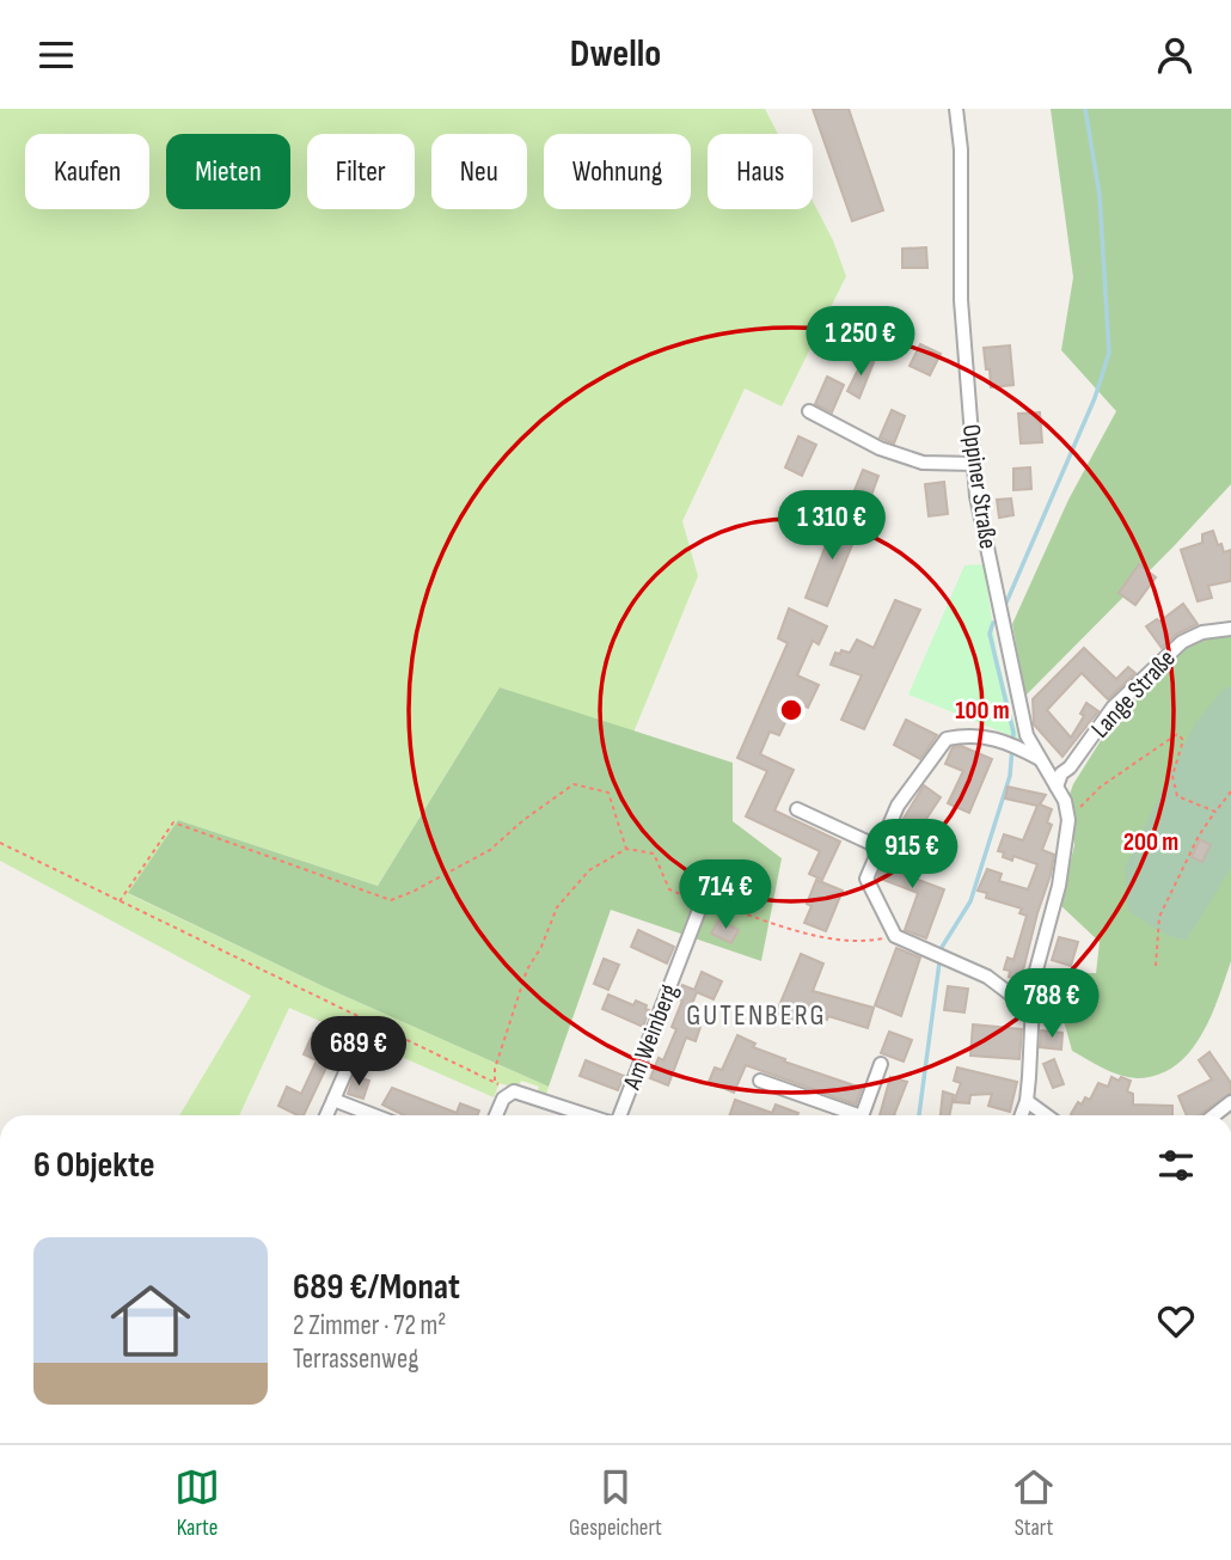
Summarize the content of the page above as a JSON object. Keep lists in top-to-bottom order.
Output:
{
  "streets": {
    "street": ["Oppiner Straße", "Lange Straße", "Am Weinberg"]
  },
  "crossings": [
    ["Oppiner Straße", "Lange Straße"]
  ],
  "districts": ["GUTENBERG"],
  "page": {
    "header": "Dwello",
    "chip": [
      "Kaufen",
      "Mieten",
      "Filter",
      "Neu",
      "Wohnung",
      "Haus"
    ],
    "price": [
      "1 250 €",
      "1 310 €",
      "915 €",
      "714 €",
      "788 €",
      "689 €"
    ],
    "heading": "6 Objekte",
    "list": [
      {
        "name": "689 €/Monat",
        "note": "2 Zimmer · 72 m² · Terrassenweg"
      }
    ],
    "tabs": ["Karte", "Gespeichert", "Start"]
  },
  "rings": ["100 m", "200 m"]
}
